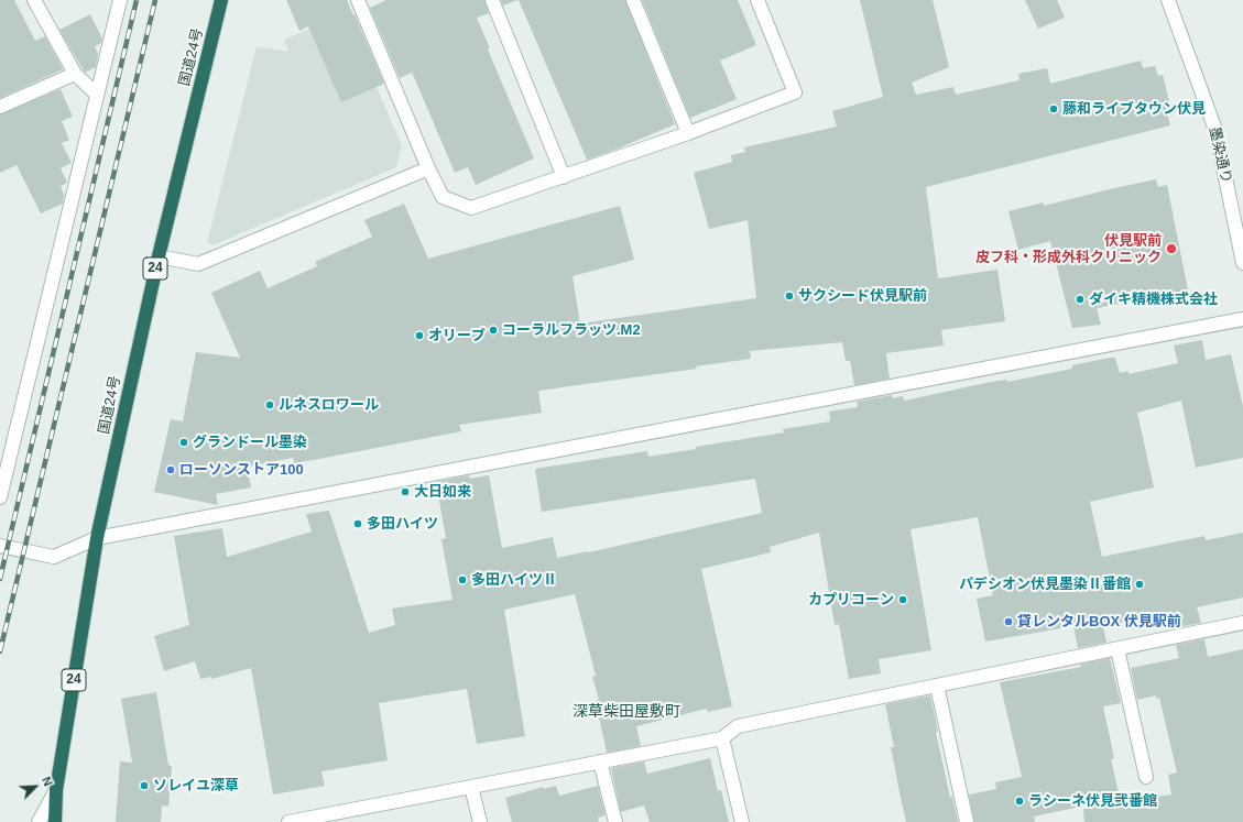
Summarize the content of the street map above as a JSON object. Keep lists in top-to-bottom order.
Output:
{
  "streets": {
    "highway": ["国道24号", "24"],
    "street": ["墨染通り"]
  },
  "districts": ["深草柴田屋敷町"],
  "places": [
    "藤和ライブタウン伏見",
    "伏見駅前 皮フ科・形成外科クリニック",
    "サクシード伏見駅前",
    "ダイキ精機株式会社",
    "コーラルフラッツ.M2",
    "オリーブ",
    "ルネスロワール",
    "グランドール墨染",
    "ローソンストア100",
    "大日如来",
    "多田ハイツ",
    "多田ハイツⅡ",
    "パデシオン伏見墨染Ⅱ番館",
    "カプリコーン",
    "貸レンタルBOX 伏見駅前",
    "ソレイユ深草",
    "ラシーネ伏見弐番館"
  ],
  "north": "top right"
}
